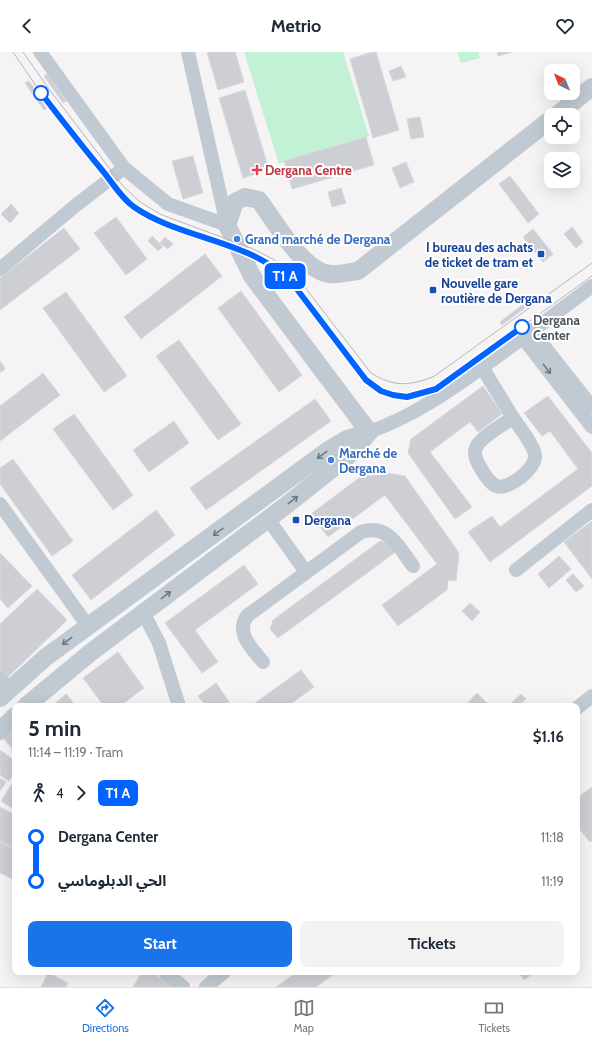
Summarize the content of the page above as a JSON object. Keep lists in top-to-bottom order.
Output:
{
  "places": {
    "health": ["Dergana Centre"],
    "other": ["Grand marché de Dergana", "Dergana Center", "Marché de Dergana"],
    "transit": ["I bureau des achats de ticket de tram et", "Nouvelle gare routière de Dergana", "Dergana"]
  },
  "north": "top left",
  "page": {
    "header": "Metrio",
    "on_map": "T1 A",
    "heading": ["5 min", "11:14 – 11:19 · Tram", "$1.16"],
    "legs": ["4", "T1 A"],
    "list": [
      {
        "name": "Dergana Center",
        "value": "11:18"
      },
      {
        "name": "الحي الدبلوماسي",
        "value": "11:19"
      }
    ],
    "buttons": ["Start", "Tickets"],
    "tabs": ["Directions", "Map", "Tickets"]
  }
}
